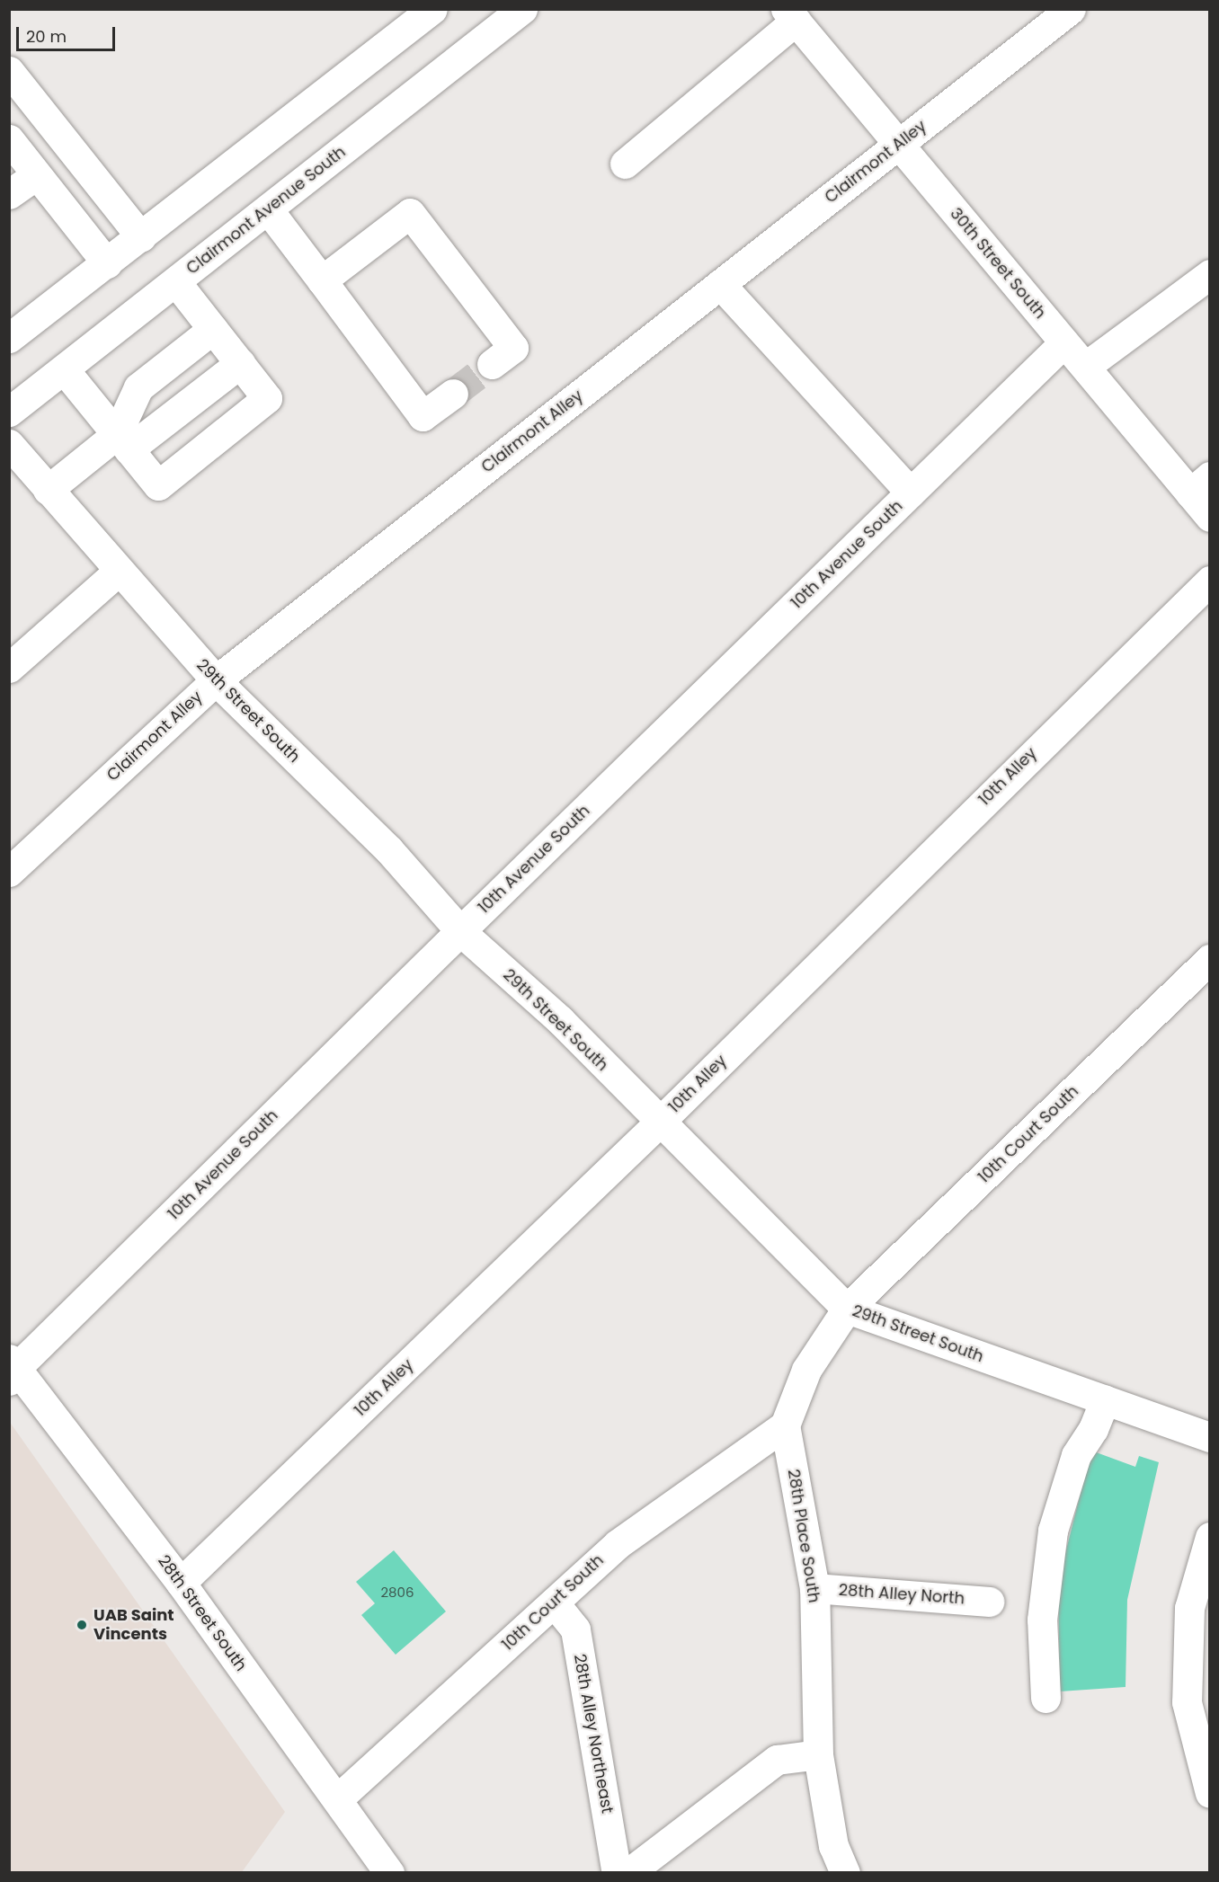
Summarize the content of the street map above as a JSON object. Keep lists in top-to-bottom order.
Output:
{
  "streets": {
    "street": [
      "Clairmont Alley",
      "Clairmont Avenue South",
      "30th Street South",
      "10th Avenue South",
      "29th Street South",
      "10th Alley",
      "10th Court South",
      "28th Place South",
      "28th Alley North",
      "28th Street South",
      "28th Alley Northeast"
    ]
  },
  "crossings": [
    ["Clairmont Alley", "30th Street South"],
    ["Clairmont Alley", "29th Street South"],
    ["30th Street South", "10th Avenue South"],
    ["10th Avenue South", "29th Street South"],
    ["10th Avenue South", "28th Street South"],
    ["29th Street South", "10th Alley"],
    ["29th Street South", "10th Court South"],
    ["10th Alley", "28th Street South"],
    ["10th Court South", "28th Place South"],
    ["10th Court South", "28th Street South"],
    ["10th Court South", "28th Alley Northeast"],
    ["28th Place South", "28th Alley North"]
  ],
  "places": ["UAB Saint Vincents"],
  "house_numbers": ["2806"],
  "scale_bar": "20 m"
}
